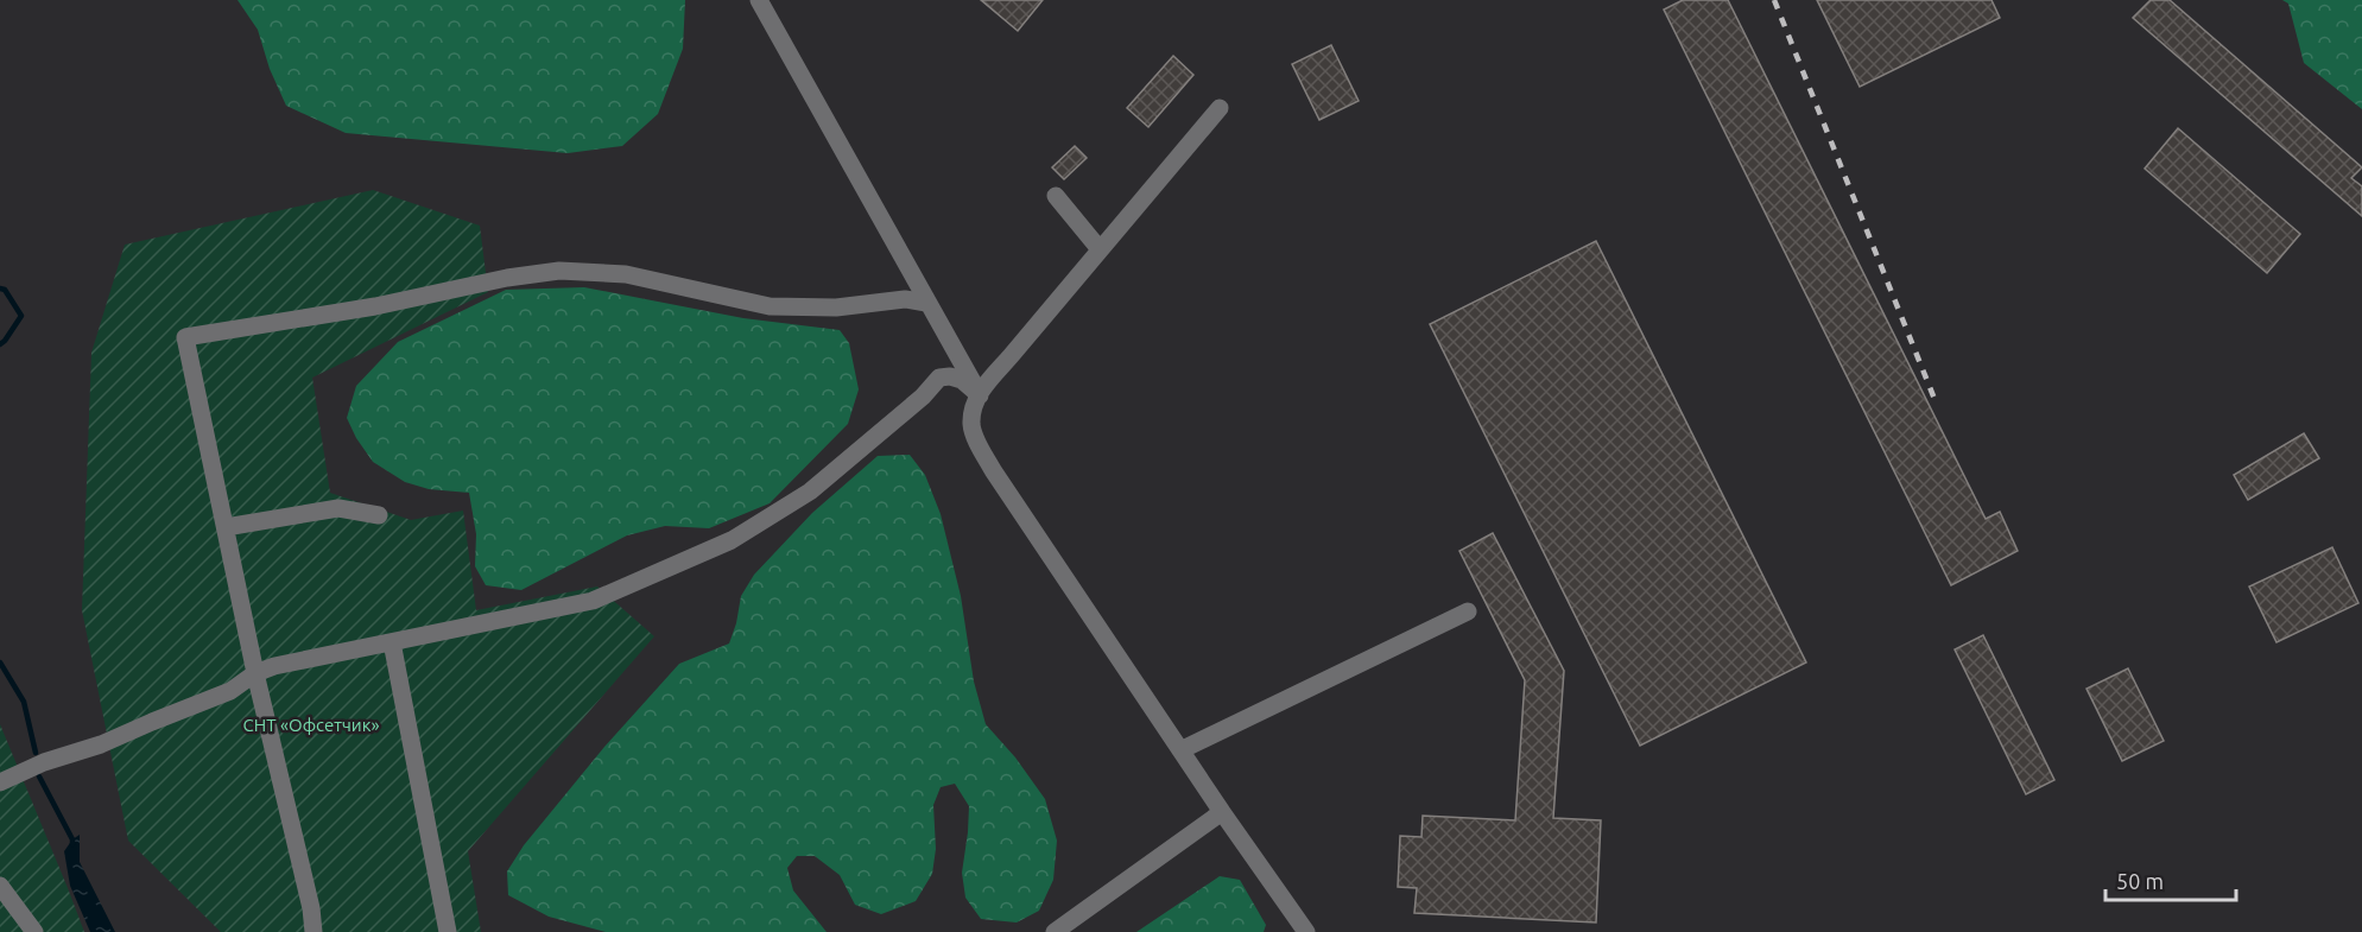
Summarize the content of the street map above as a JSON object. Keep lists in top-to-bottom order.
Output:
{
  "parks": ["СНТ «Офсетчик»"],
  "scale_bar": "50 m"
}
